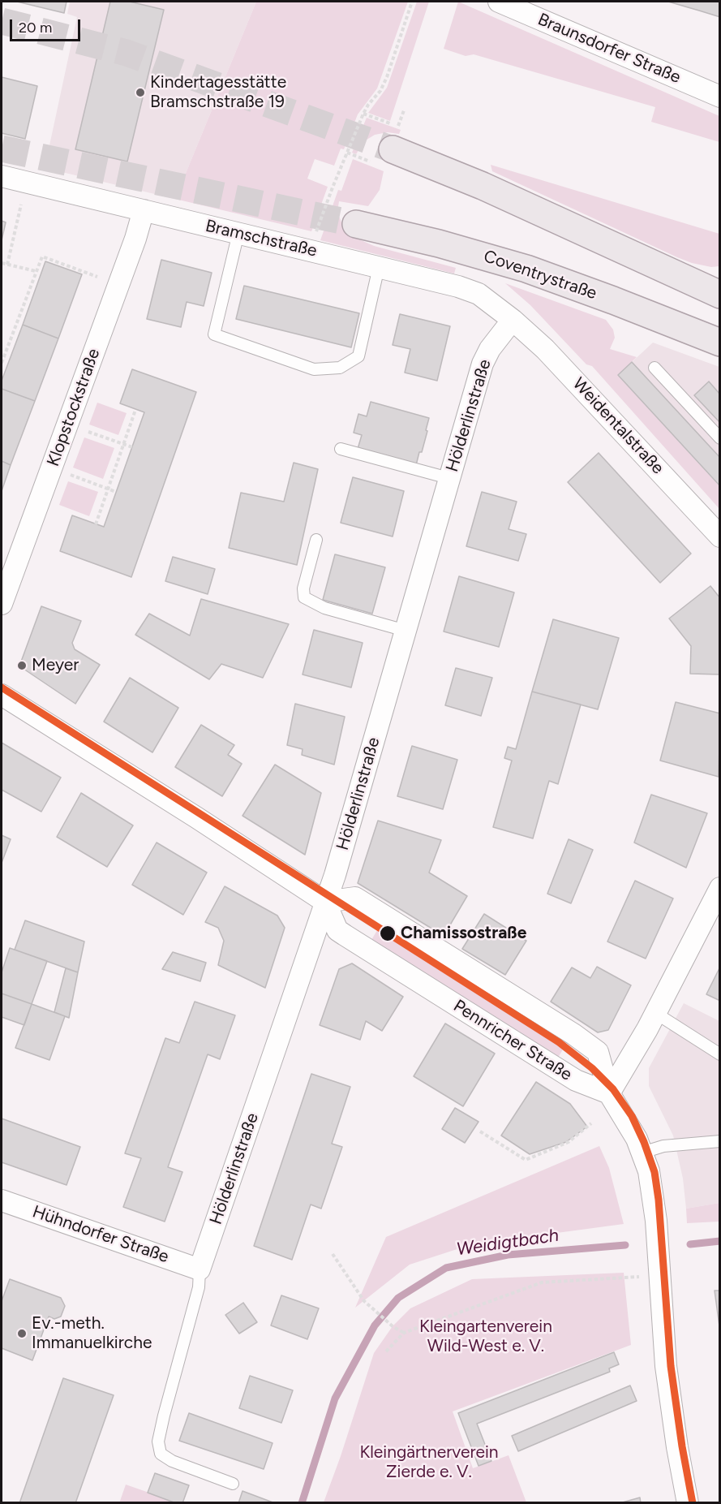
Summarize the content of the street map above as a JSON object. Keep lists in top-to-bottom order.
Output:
{
  "streets": {
    "main road": ["Coventrystraße"],
    "street": [
      "Braunsdorfer Straße",
      "Bramschstraße",
      "Klopstockstraße",
      "Hölderlinstraße",
      "Weidentalstraße",
      "Pennricher Straße",
      "Hühndorfer Straße"
    ]
  },
  "crossings": [
    ["Bramschstraße", "Klopstockstraße"],
    ["Bramschstraße", "Hölderlinstraße"],
    ["Bramschstraße", "Weidentalstraße"],
    ["Hölderlinstraße", "Weidentalstraße"],
    ["Hölderlinstraße", "Pennricher Straße"],
    ["Hölderlinstraße", "Hühndorfer Straße"]
  ],
  "water": ["Weidigtbach"],
  "parks": ["Kleingartenverein Wild-West e. V.", "Kleingärtnerverein Zierde e. V."],
  "places": [
    "Kindertagesstätte Bramschstraße 19",
    "Meyer",
    "Chamissostraße",
    "Ev.-meth. Immanuelkirche"
  ],
  "scale_bar": "20 m"
}
